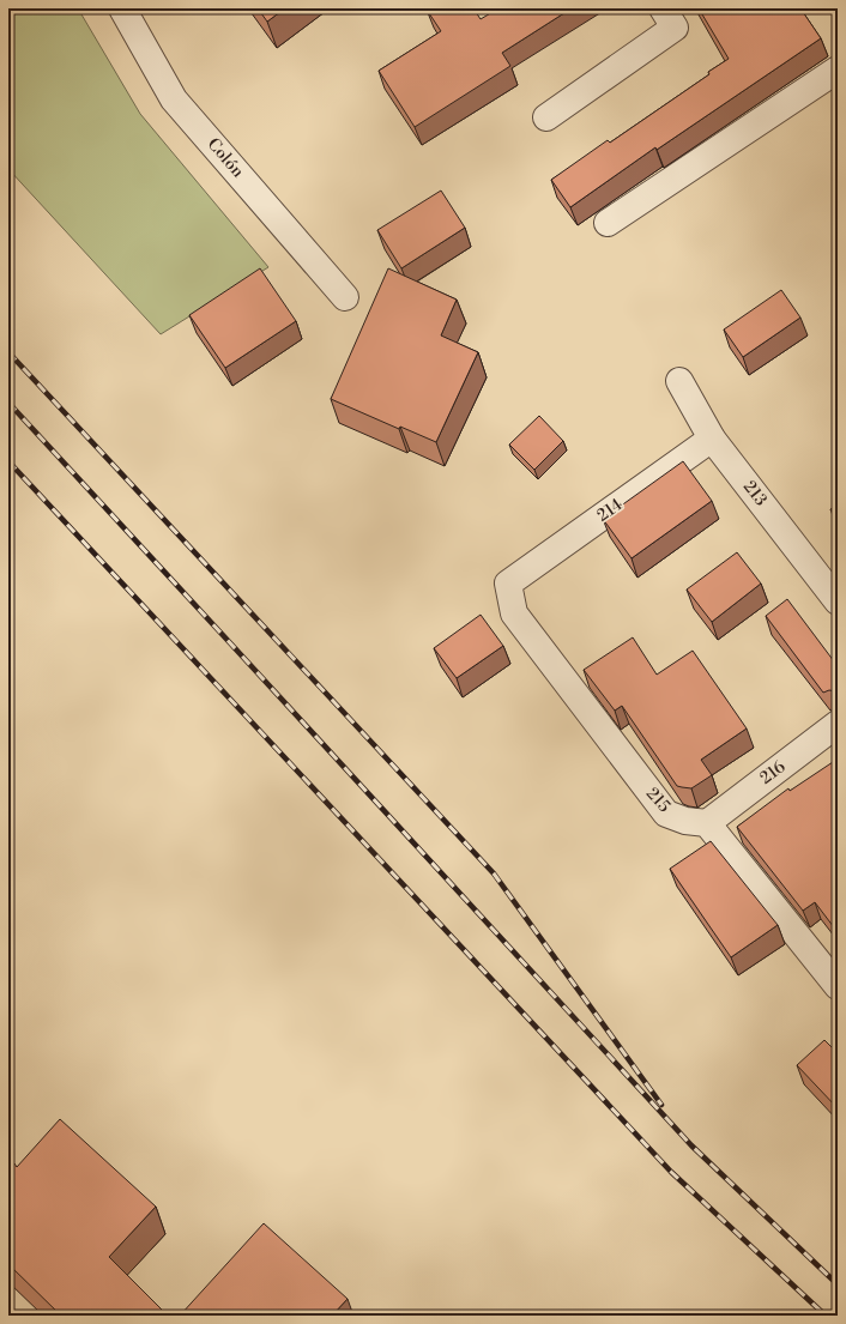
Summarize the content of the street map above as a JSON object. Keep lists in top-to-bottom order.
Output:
{
  "streets": {
    "street": [
      "Colón",
      "213",
      "214",
      "216",
      "215"
    ]
  },
  "crossings": [
    ["213", "214"],
    ["214", "215"],
    ["216", "215"]
  ]
}
